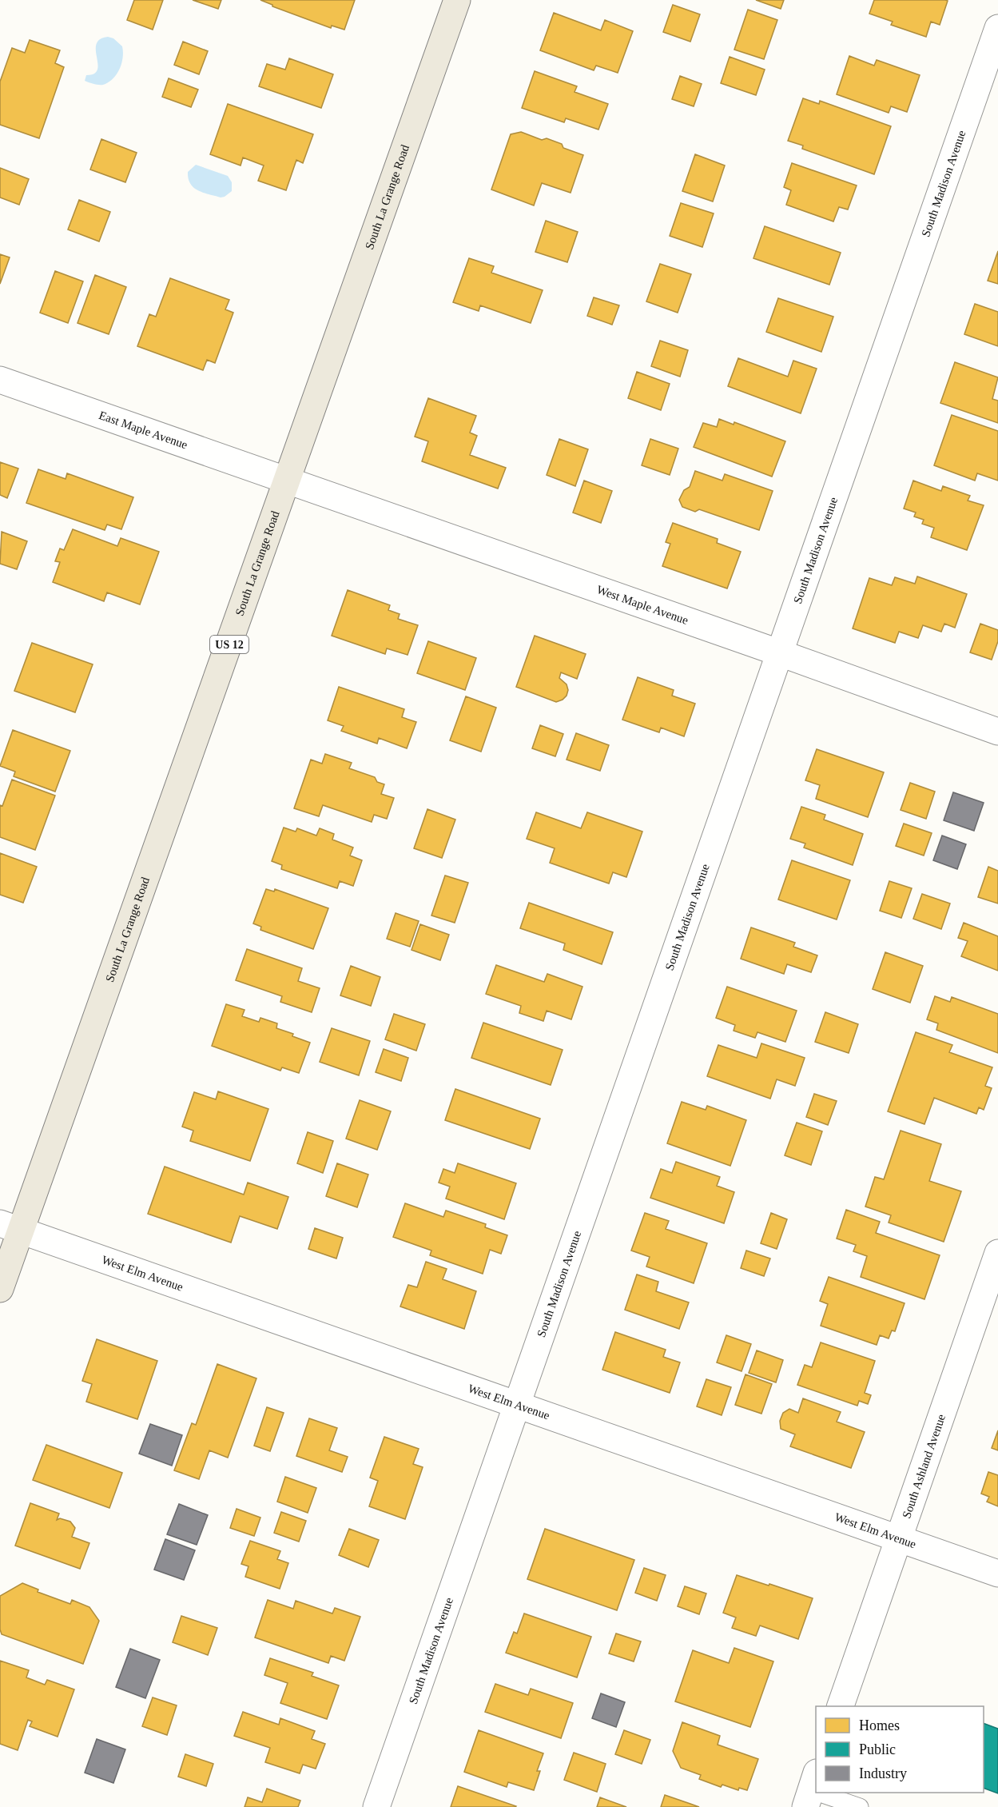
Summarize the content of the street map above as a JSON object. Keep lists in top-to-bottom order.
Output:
{
  "streets": {
    "main road": ["South La Grange Road", "US 12"],
    "street": [
      "South Madison Avenue",
      "East Maple Avenue",
      "West Maple Avenue",
      "West Elm Avenue",
      "South Ashland Avenue"
    ]
  },
  "crossings": [
    ["South Madison Avenue", "West Maple Avenue"],
    ["South Madison Avenue", "West Elm Avenue"],
    ["South La Grange Road", "East Maple Avenue"],
    ["South La Grange Road", "West Maple Avenue"],
    ["South La Grange Road", "West Elm Avenue"],
    ["East Maple Avenue", "West Maple Avenue"],
    ["West Elm Avenue", "South Ashland Avenue"]
  ],
  "legend": ["Homes", "Public", "Industry"]
}
